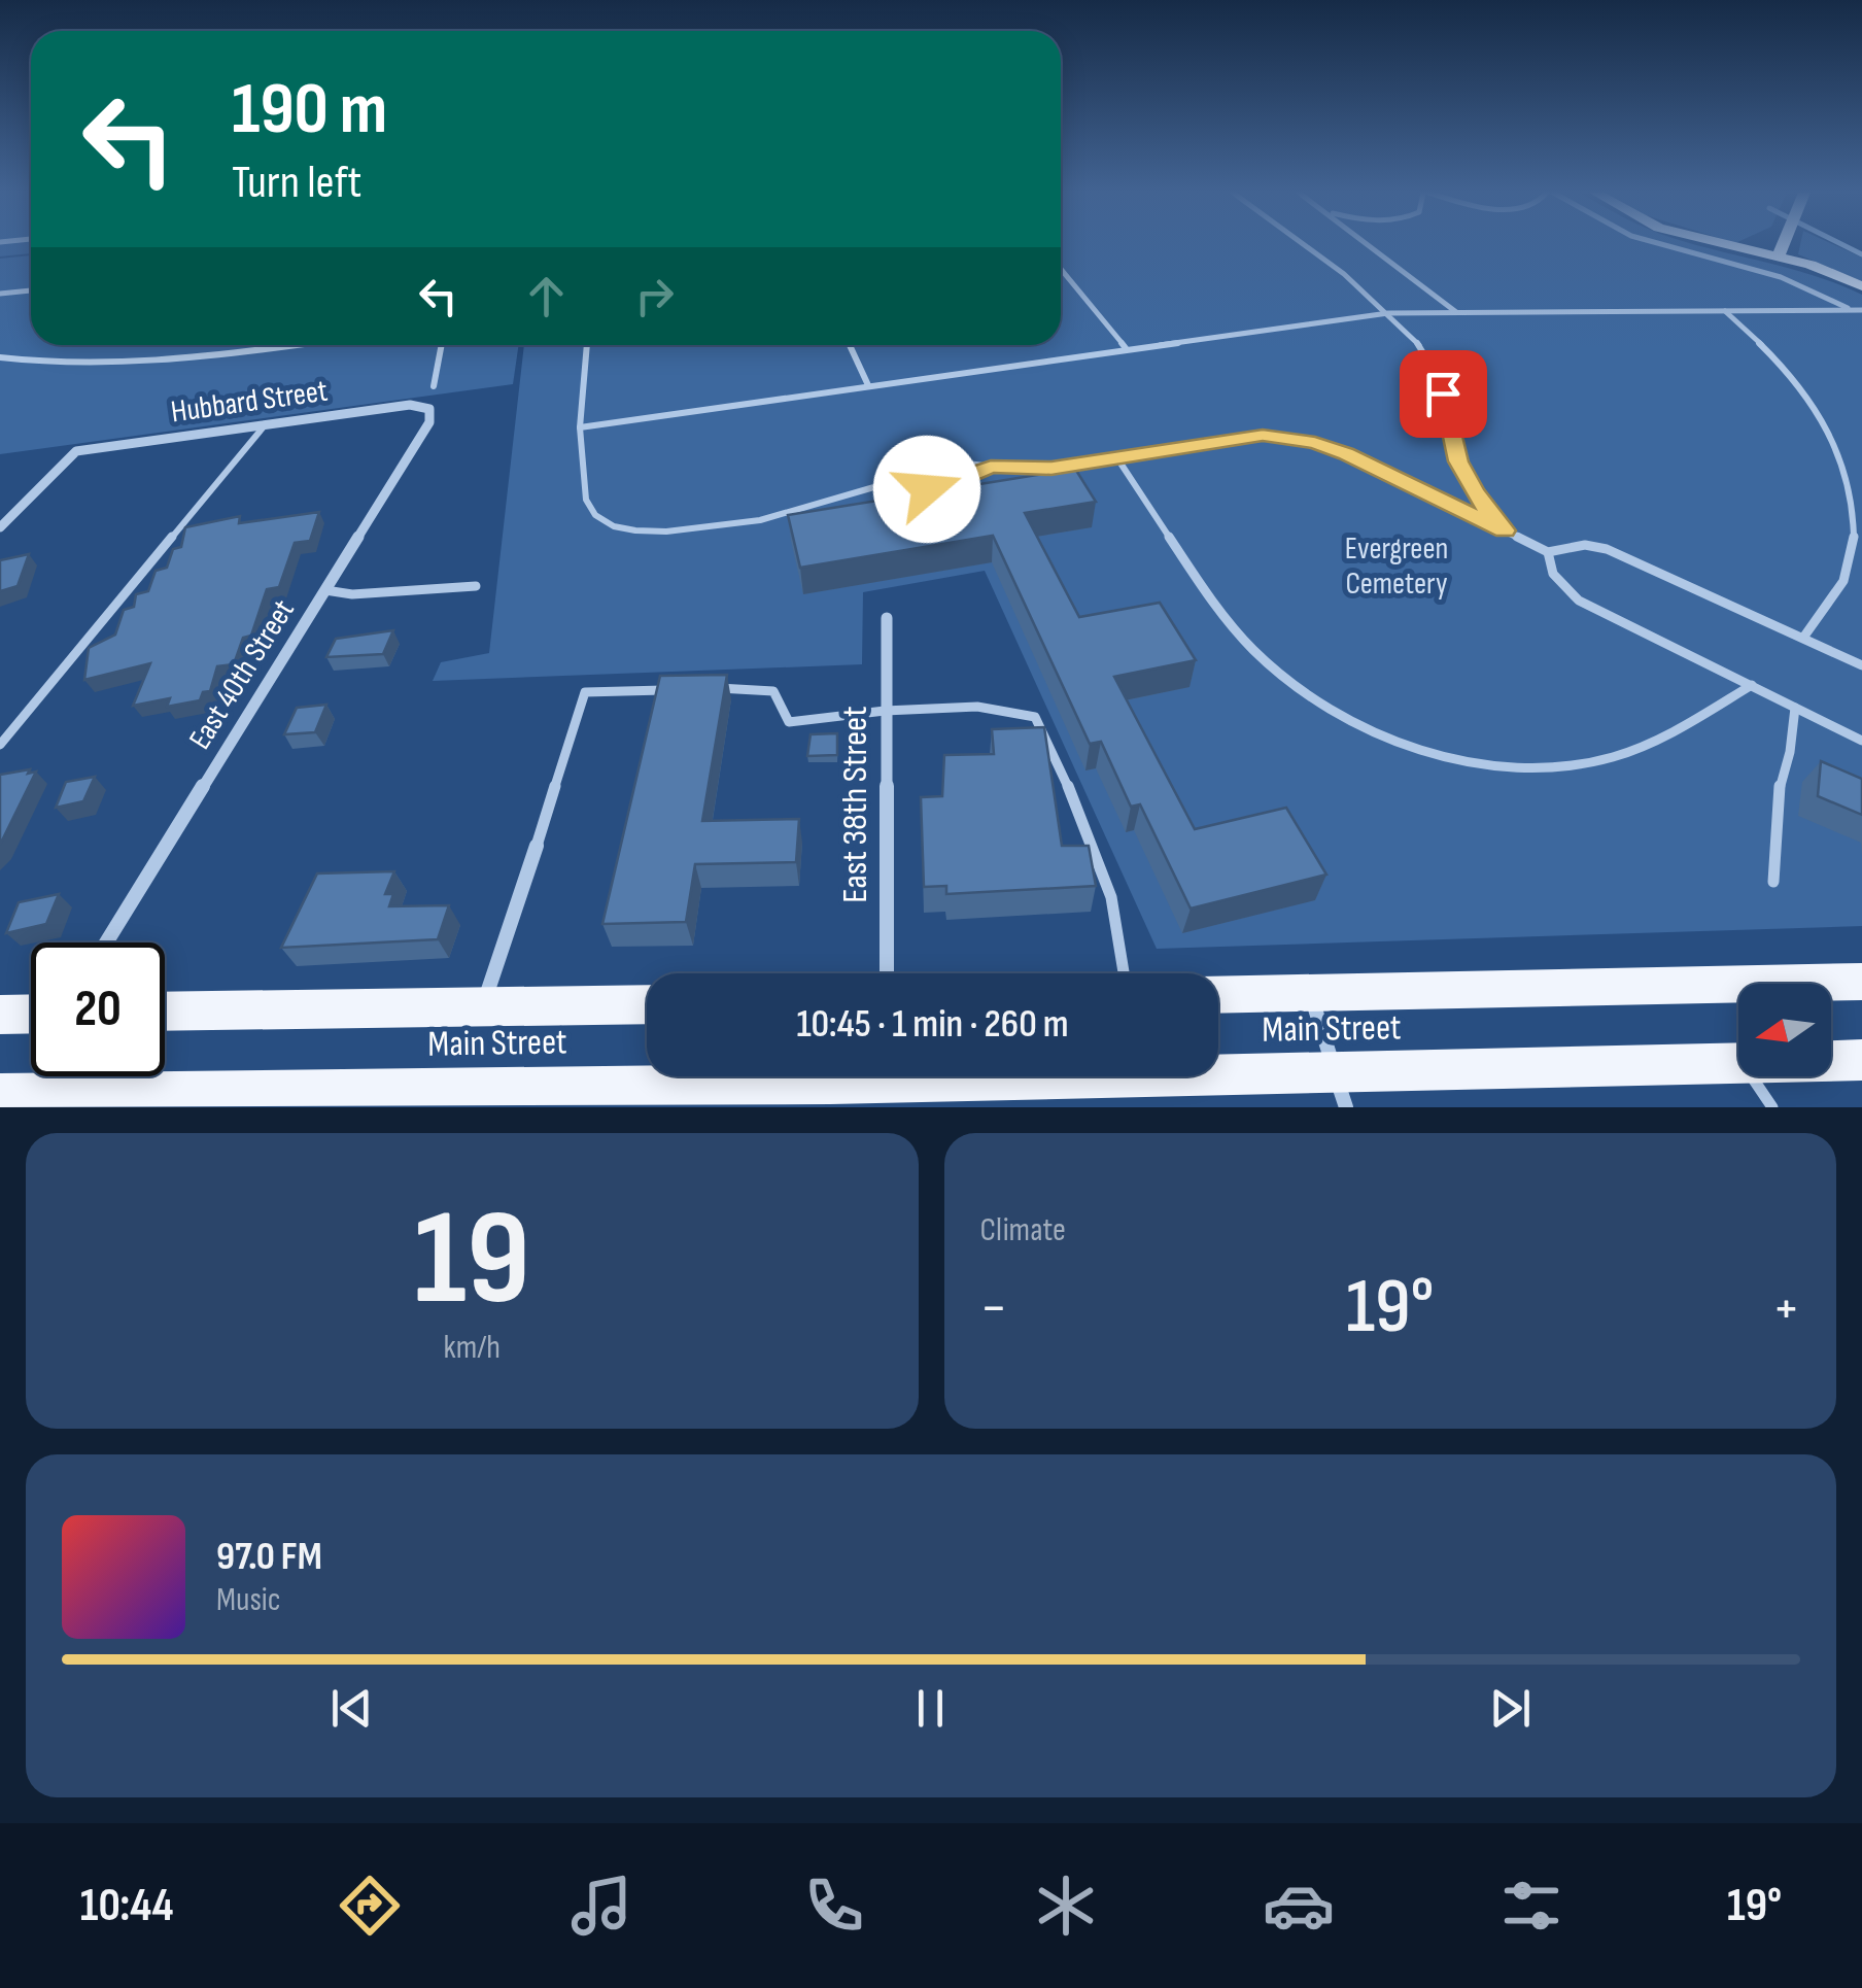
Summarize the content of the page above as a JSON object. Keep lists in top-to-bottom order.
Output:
{
  "streets": {
    "main road": ["Main Street"],
    "street": ["Hubbard Street", "East 40th Street", "East 38th Street"]
  },
  "crossings": [
    ["Hubbard Street", "East 40th Street"]
  ],
  "parks": ["Evergreen Cemetery"],
  "north": "left",
  "page": {
    "turn": ["190 m", "Turn left"],
    "limit": "20",
    "trip": "10:45 · 1 min · 260 m",
    "tile": [
      ["19", "km/h"],
      "Climate"
    ],
    "heat": ["−", "19°", "+"],
    "song": ["97.0 FM", "Music"],
    "tabs": ["10:44", "19°"]
  }
}
